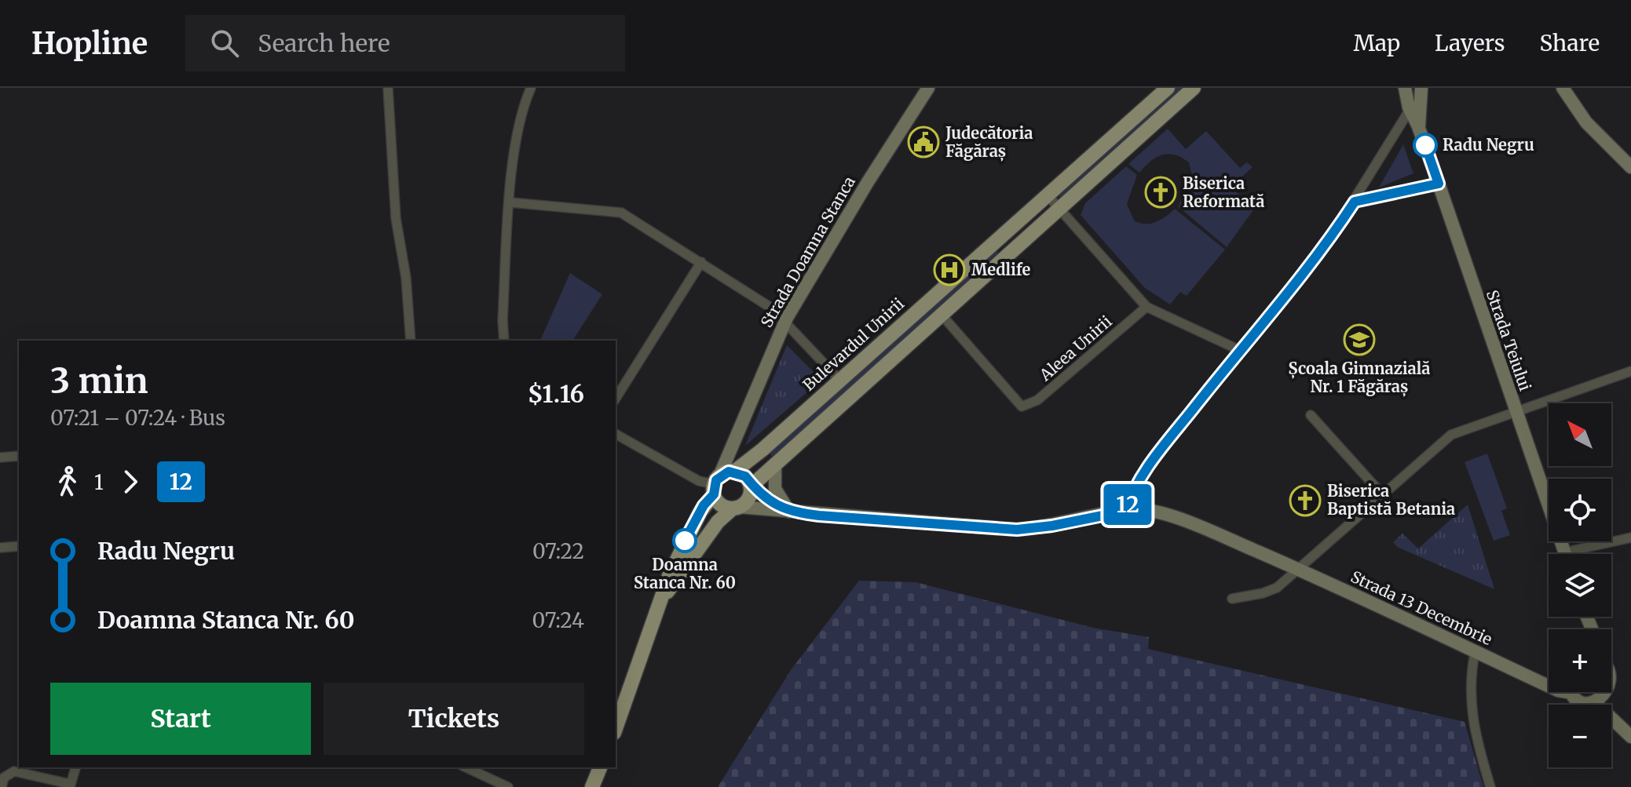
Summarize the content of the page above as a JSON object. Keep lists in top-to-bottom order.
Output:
{
  "streets": {
    "main road": [
      "Strada Doamna Stanca",
      "Strada Teiului",
      "Bulevardul Unirii",
      "Strada 13 Decembrie"
    ],
    "street": ["Aleea Unirii"]
  },
  "crossings": [
    ["Strada Doamna Stanca", "Bulevardul Unirii"],
    ["Strada Doamna Stanca", "Strada 13 Decembrie"],
    ["Bulevardul Unirii", "Strada 13 Decembrie"]
  ],
  "places": {
    "public building": ["Judecătoria Făgăraș"],
    "other": ["Radu Negru", "Doamna Stanca Nr. 60"],
    "church": ["Biserica Reformată", "Biserica Baptistă Betania"],
    "hospital": ["Medlife"],
    "school or university": ["Școala Gimnazială Nr. 1 Făgăraș"]
  },
  "lines": ["bus line 12"],
  "north": "top left",
  "page": {
    "header": "Hopline",
    "search": "Search here",
    "nav": ["Map", "Layers", "Share"],
    "on_map": "12",
    "heading": ["3 min", "07:21 – 07:24 · Bus", "$1.16"],
    "map_buttons": ["+", "−"],
    "legs": ["1", "12"],
    "list": [
      {
        "name": "Radu Negru",
        "value": "07:22"
      },
      {
        "name": "Doamna Stanca Nr. 60",
        "value": "07:24"
      }
    ],
    "buttons": ["Start", "Tickets"]
  }
}
